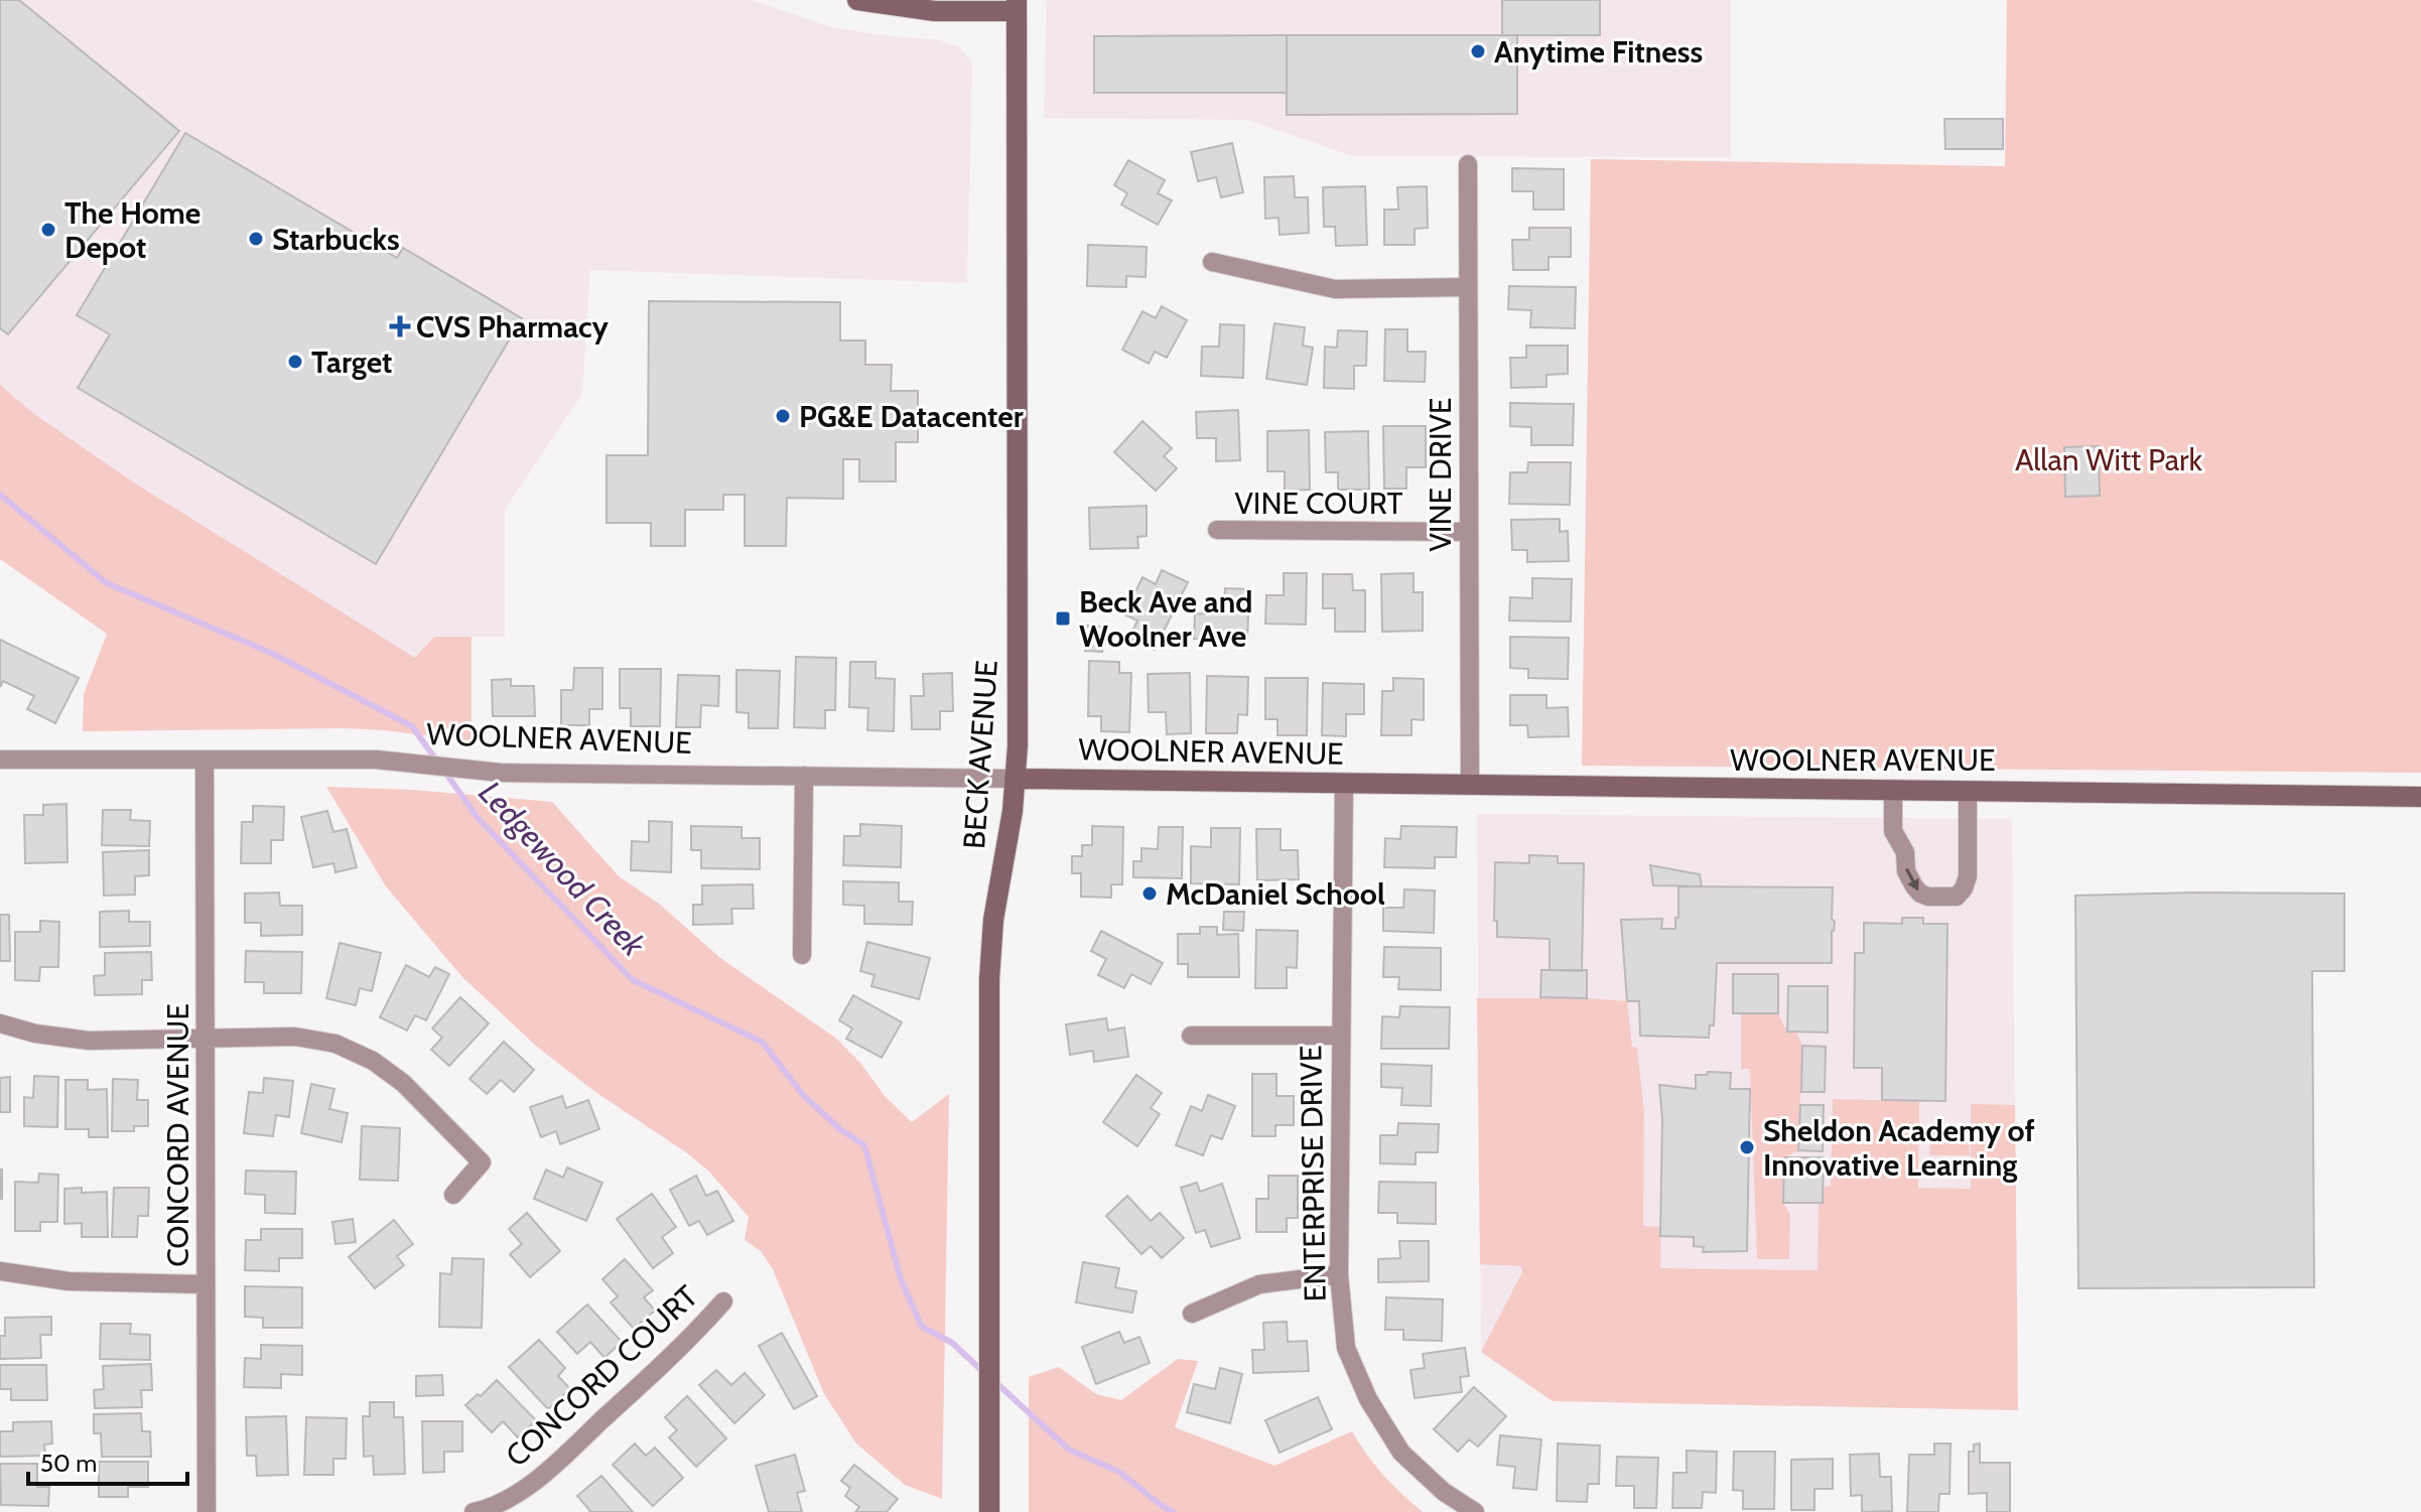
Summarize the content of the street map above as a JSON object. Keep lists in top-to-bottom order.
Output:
{
  "streets": {
    "street": [
      "VINE DRIVE",
      "VINE COURT",
      "WOOLNER AVENUE",
      "BECK AVENUE",
      "CONCORD AVENUE",
      "ENTERPRISE DRIVE",
      "CONCORD COURT"
    ]
  },
  "crossings": [
    ["VINE DRIVE", "VINE COURT"],
    ["VINE DRIVE", "WOOLNER AVENUE"],
    ["WOOLNER AVENUE", "BECK AVENUE"],
    ["WOOLNER AVENUE", "CONCORD AVENUE"],
    ["WOOLNER AVENUE", "ENTERPRISE DRIVE"]
  ],
  "water": ["Ledgewood Creek"],
  "parks": ["Allan Witt Park"],
  "places": {
    "other": [
      "Anytime Fitness",
      "The Home Depot",
      "Starbucks",
      "Target",
      "PG&E Datacenter",
      "McDaniel School",
      "Sheldon Academy of Innovative Learning"
    ],
    "health": ["CVS Pharmacy"],
    "transit": ["Beck Ave and Woolner Ave"]
  },
  "scale_bar": "50 m"
}
